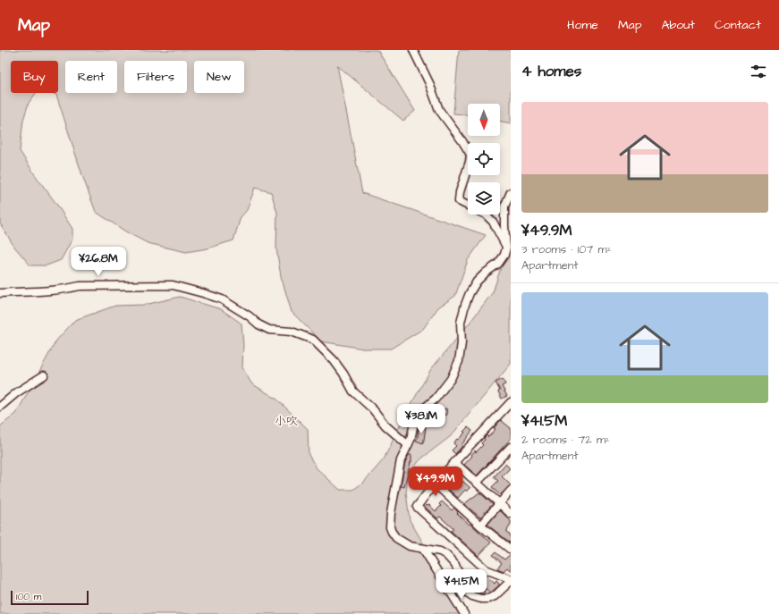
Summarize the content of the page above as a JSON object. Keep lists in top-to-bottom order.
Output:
{
  "districts": ["小吹"],
  "scale_bar": "100 m",
  "north": "bottom",
  "page": {
    "header": "Map",
    "nav": [
      "Home",
      "Map",
      "About",
      "Contact"
    ],
    "heading": "4 homes",
    "chip": [
      "Buy",
      "Rent",
      "Filters",
      "New"
    ],
    "list": [
      {
        "name": "¥49.9M",
        "note": "3 rooms · 107 m² · Apartment"
      },
      {
        "name": "¥41.5M",
        "note": "2 rooms · 72 m² · Apartment"
      }
    ],
    "price": [
      "¥26.8M",
      "¥38.1M",
      "¥49.9M",
      "¥41.5M"
    ],
    "scale": "100 m"
  }
}
